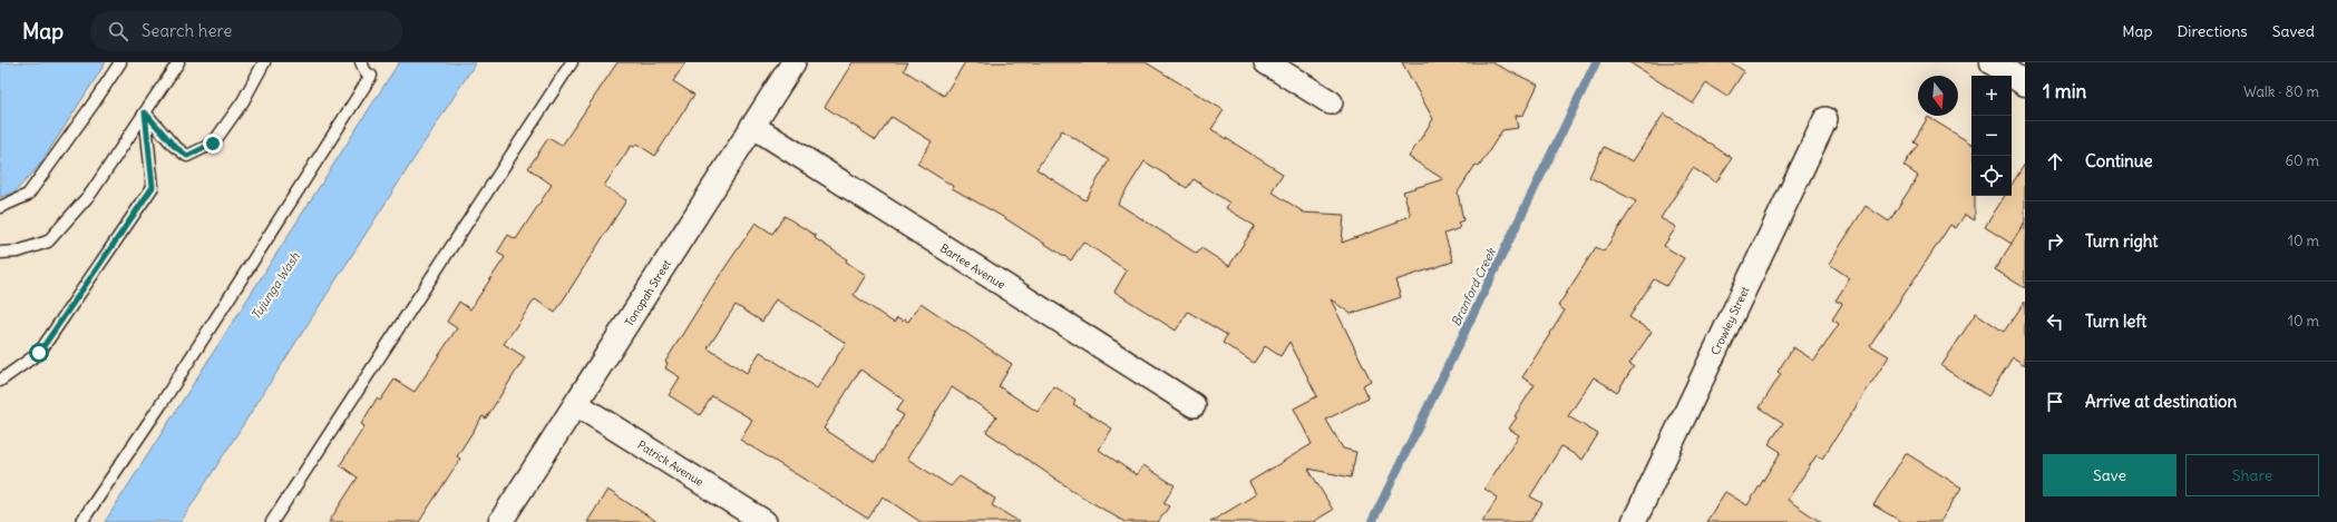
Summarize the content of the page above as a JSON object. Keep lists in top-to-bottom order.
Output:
{
  "streets": {
    "street": [
      "Bartee Avenue",
      "Tonopah Street",
      "Crowley Street",
      "Patrick Avenue"
    ]
  },
  "crossings": [
    ["Bartee Avenue", "Tonopah Street"],
    ["Tonopah Street", "Patrick Avenue"]
  ],
  "water": ["Tujunga Wash", "Branford Creek"],
  "north": "bottom",
  "page": {
    "header": "Map",
    "search": "Search here",
    "nav": ["Map", "Directions", "Saved"],
    "heading": ["1 min", "Walk · 80 m"],
    "map_buttons": ["+", "−"],
    "list": [
      ["Continue", "60 m"],
      ["Turn right", "10 m"],
      ["Turn left", "10 m"],
      "Arrive at destination"
    ],
    "buttons": ["Save", "Share"]
  }
}
